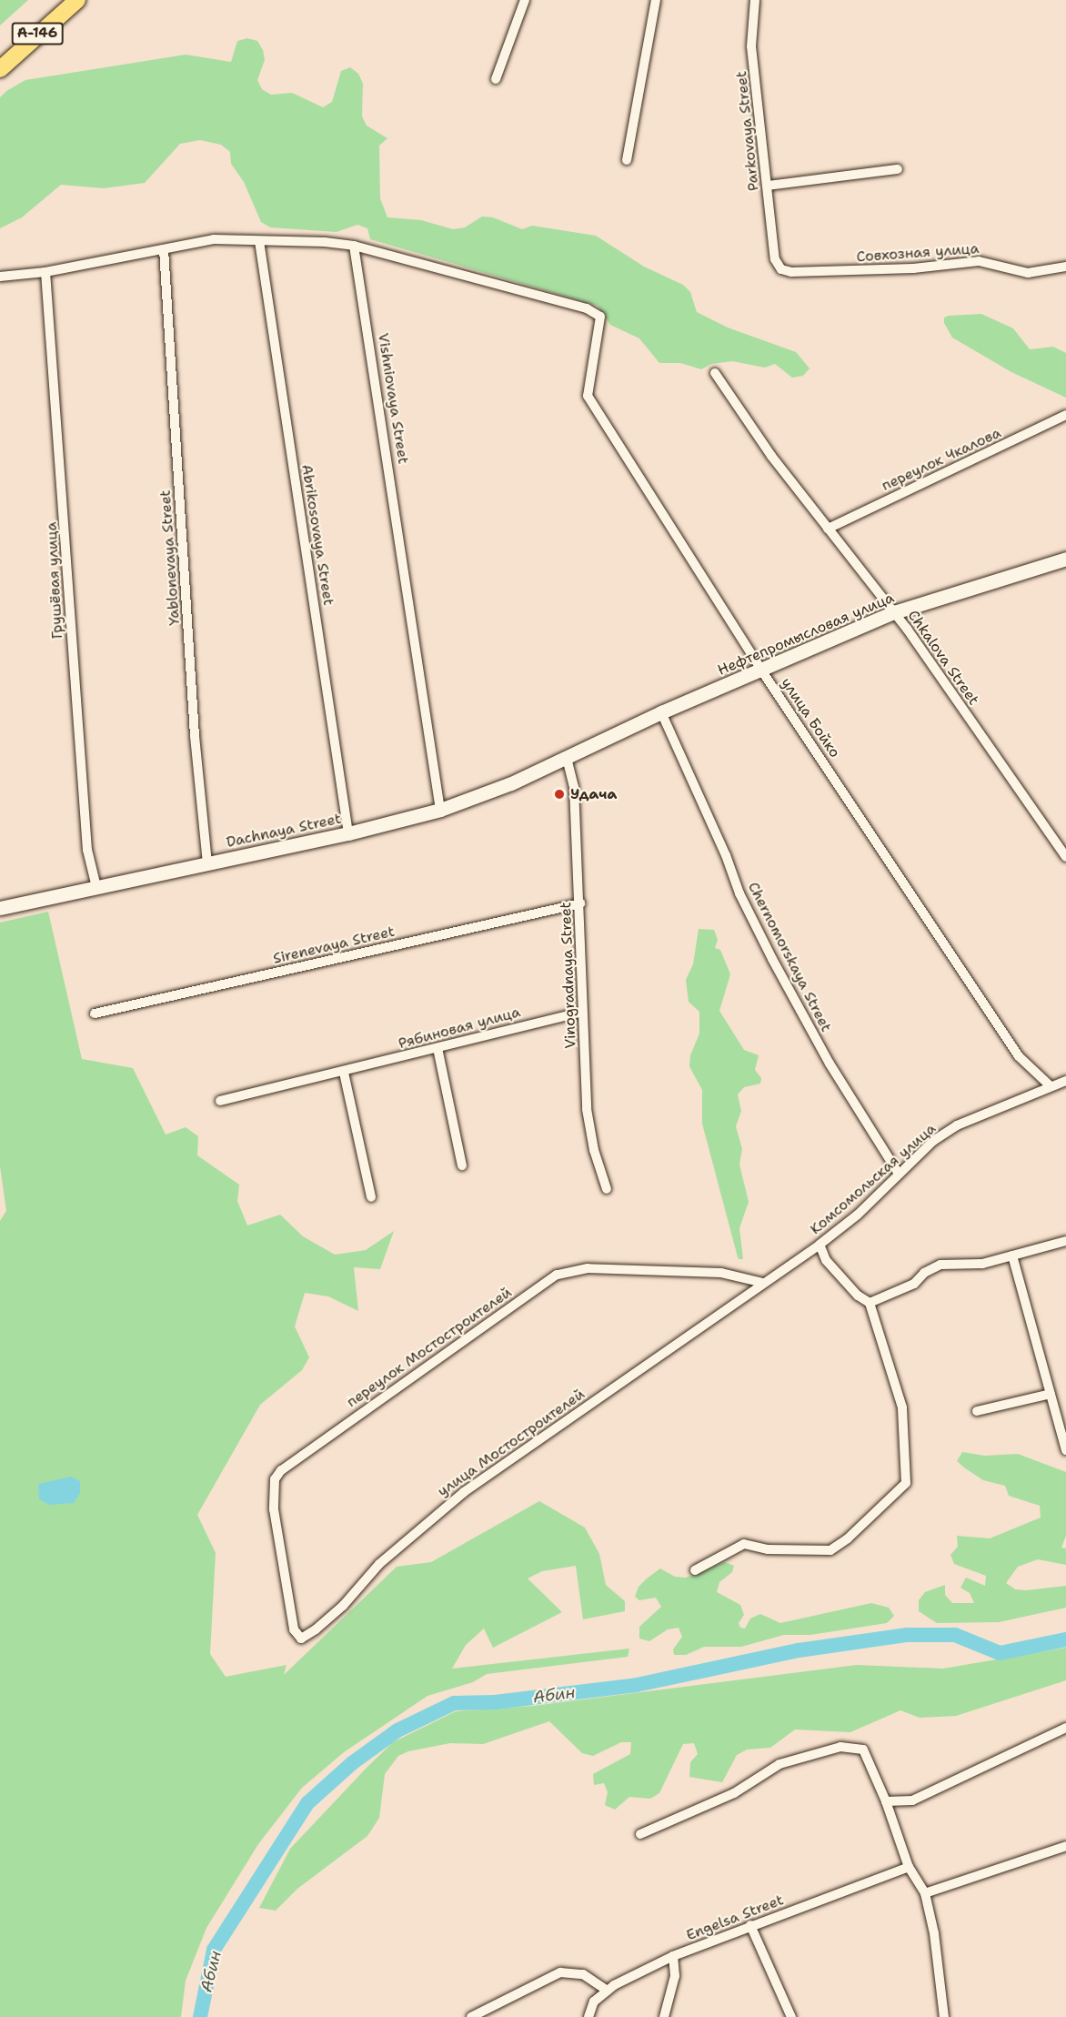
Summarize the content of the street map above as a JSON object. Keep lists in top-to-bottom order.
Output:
{
  "streets": {
    "highway": ["А-146"],
    "main road": ["Нефтепромысловая улица", "Dachnaya Street"],
    "street": [
      "Parkovaya Street",
      "Совхозная улица",
      "Vishniovaya Street",
      "переулок Чкалова",
      "Abrikosovaya Street",
      "Yablonevaya Street",
      "Грушёвая улица",
      "Chkalova Street",
      "улица Бойко",
      "Sirenevaya Street",
      "Chernomorskaya Street",
      "Vinogradnaya Street",
      "Рябиновая улица",
      "Комсомольская улица",
      "переулок Мостостроителей",
      "улица Мостостроителей",
      "Engelsa Street"
    ]
  },
  "crossings": [
    ["Parkovaya Street", "Совхозная улица"],
    ["Vishniovaya Street", "улица Бойко"],
    ["Vishniovaya Street", "Dachnaya Street"],
    ["переулок Чкалова", "Chkalova Street"],
    ["Abrikosovaya Street", "Dachnaya Street"],
    ["Yablonevaya Street", "Dachnaya Street"],
    ["Грушёвая улица", "Dachnaya Street"],
    ["Нефтепромысловая улица", "Chkalova Street"],
    ["Нефтепромысловая улица", "улица Бойко"],
    ["Нефтепромысловая улица", "Dachnaya Street"],
    ["Нефтепромысловая улица", "Chernomorskaya Street"],
    ["Нефтепромысловая улица", "Vinogradnaya Street"],
    ["улица Бойко", "Комсомольская улица"],
    ["Dachnaya Street", "Vinogradnaya Street"],
    ["Sirenevaya Street", "Vinogradnaya Street"],
    ["Chernomorskaya Street", "Комсомольская улица"],
    ["Vinogradnaya Street", "Рябиновая улица"],
    ["Комсомольская улица", "переулок Мостостроителей"],
    ["Комсомольская улица", "улица Мостостроителей"],
    ["переулок Мостостроителей", "улица Мостостроителей"]
  ],
  "water": ["Абин"],
  "places": ["Удача"]
}
